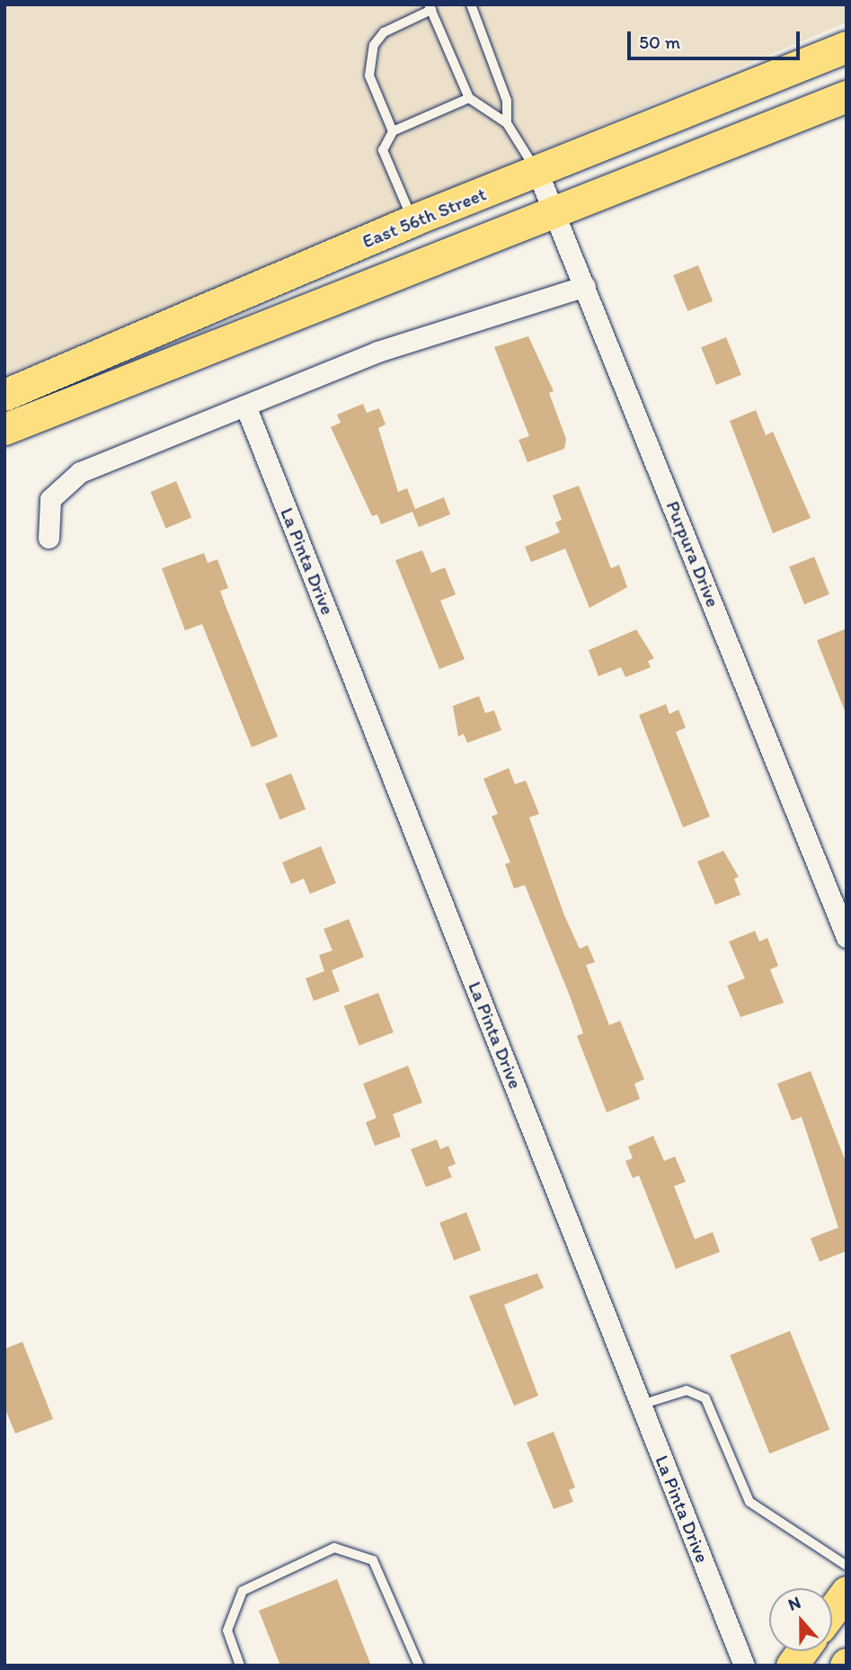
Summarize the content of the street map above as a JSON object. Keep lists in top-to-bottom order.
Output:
{
  "streets": {
    "main road": ["East 56th Street"],
    "street": ["Purpura Drive", "La Pinta Drive"]
  },
  "crossings": [
    ["East 56th Street", "Purpura Drive"]
  ],
  "scale_bar": "50 m",
  "north": "top"
}
